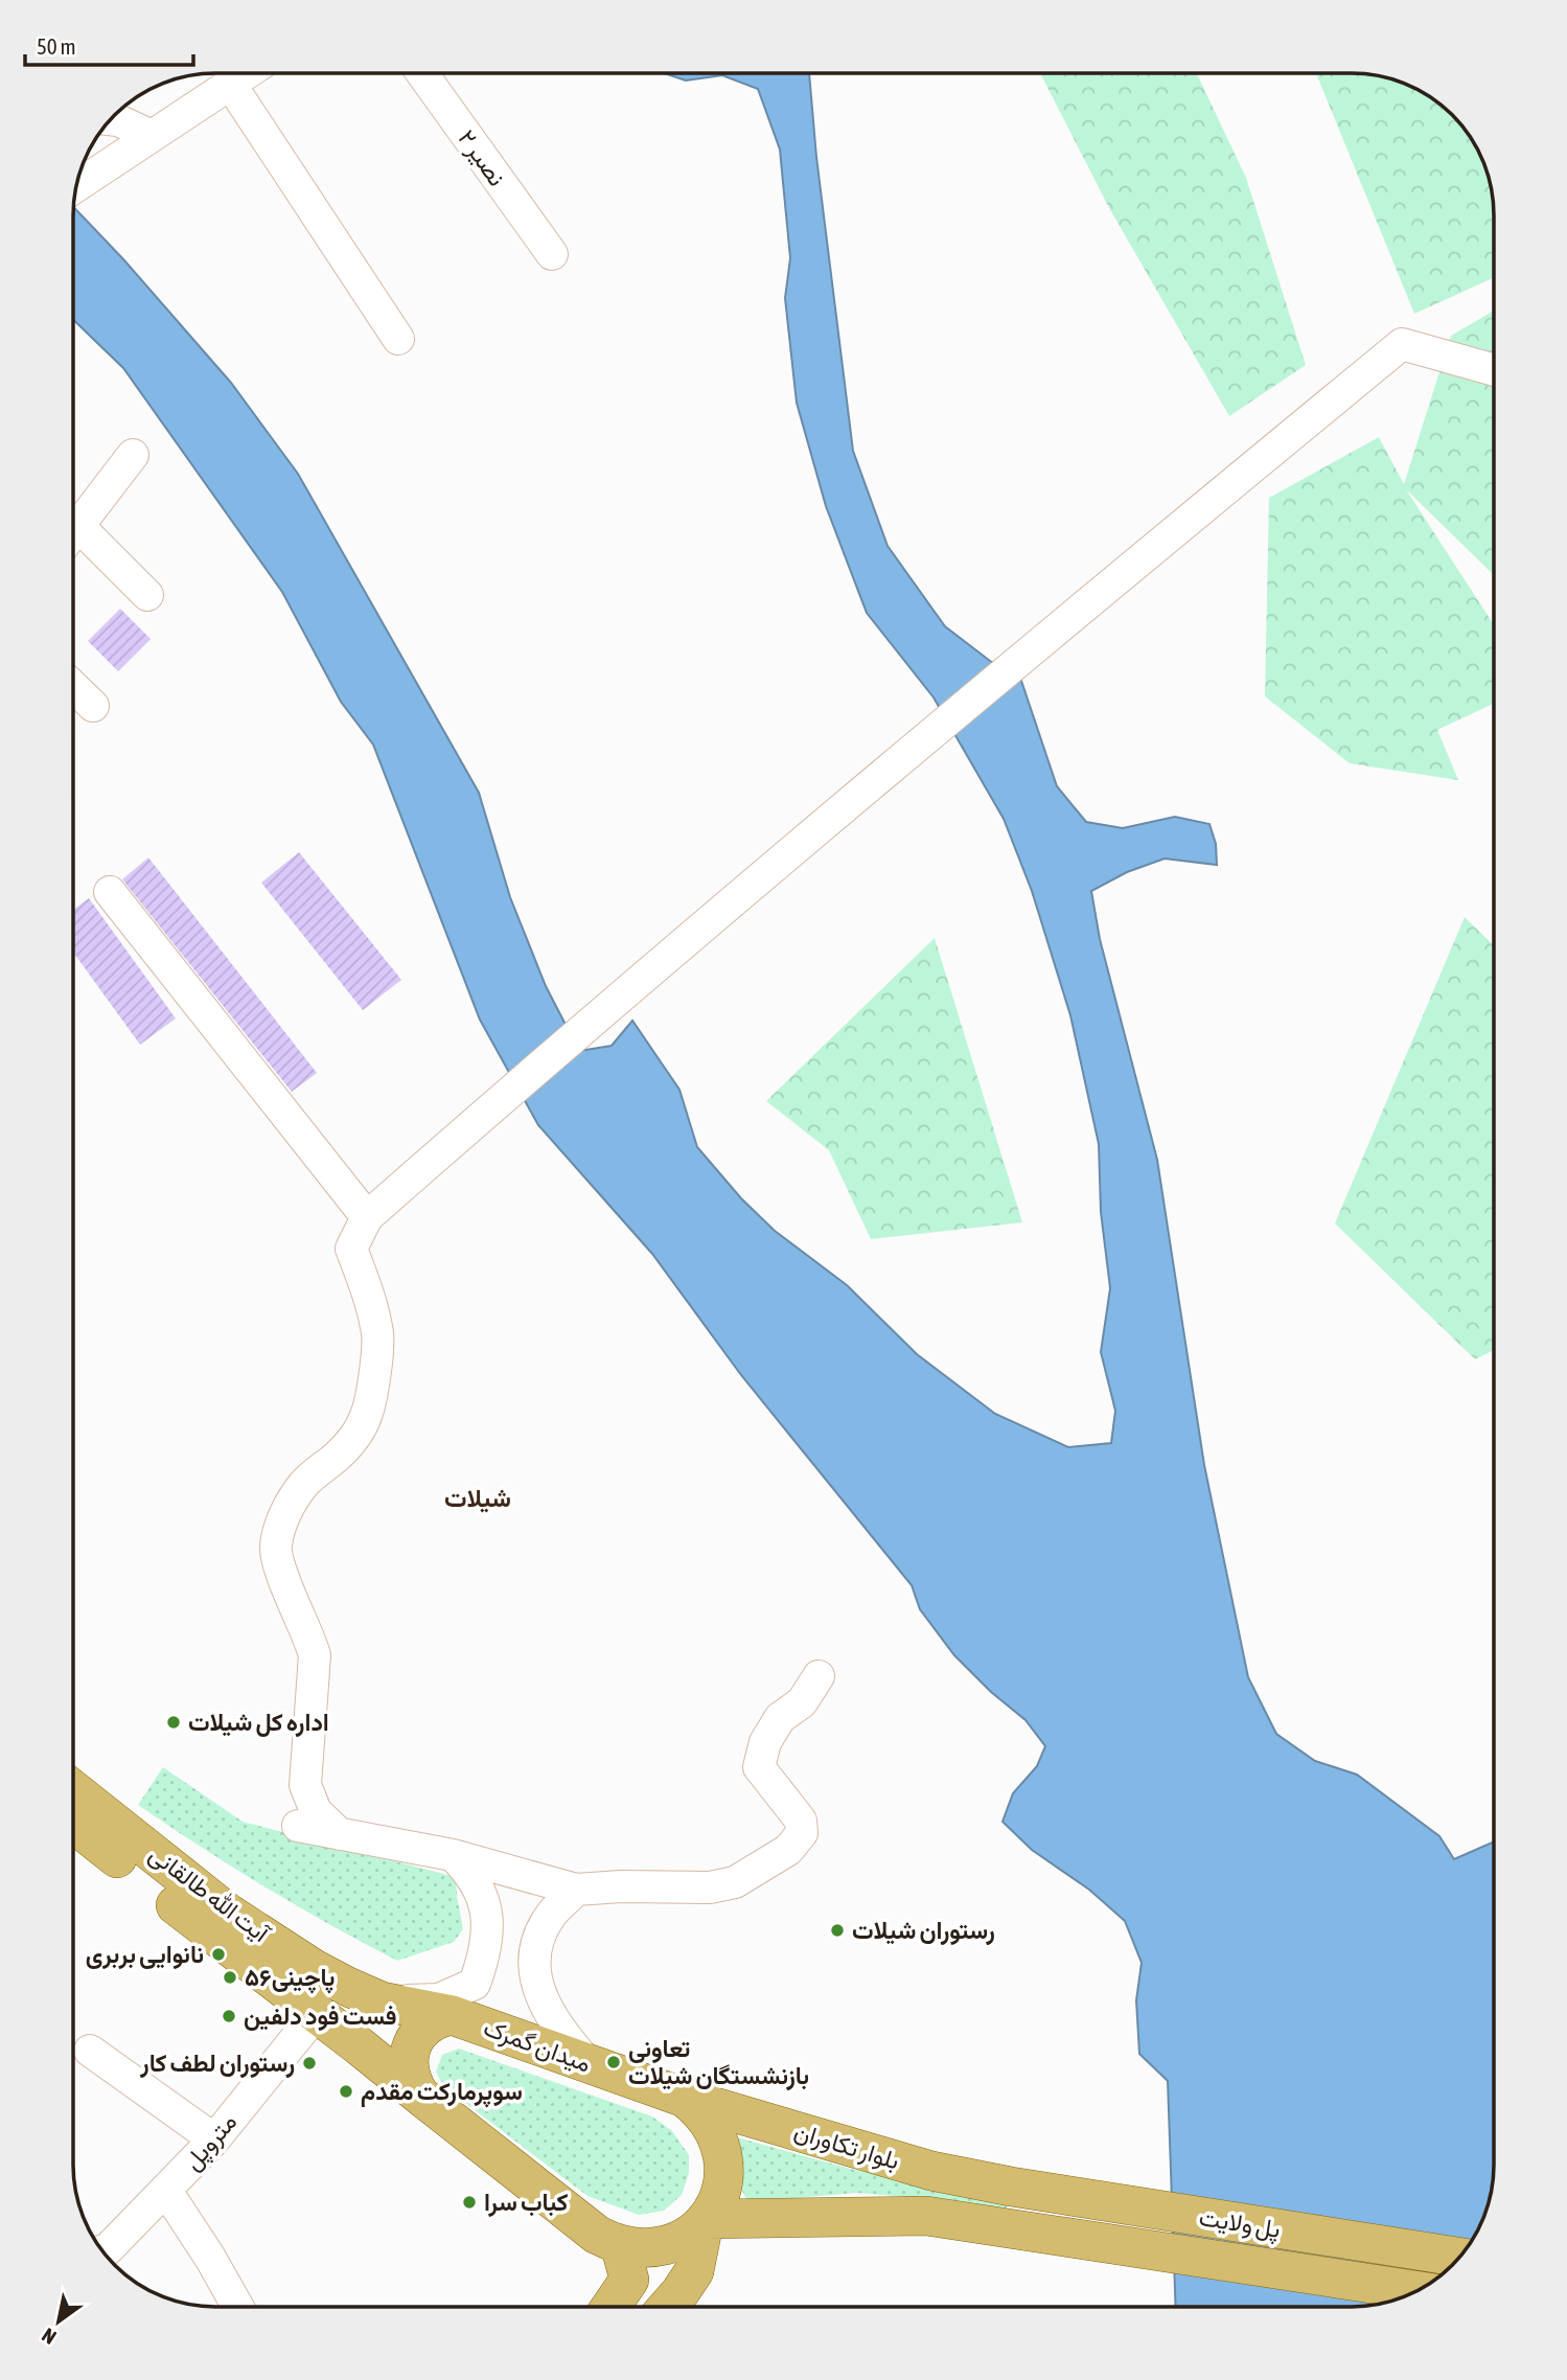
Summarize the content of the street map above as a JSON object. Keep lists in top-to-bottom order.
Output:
{
  "streets": {
    "main road": [
      "آیت الله طالقانی",
      "میدان گمرک",
      "بلوار تکاوران",
      "پل ولایت"
    ],
    "street": ["نصیر ۲", "متروپل"]
  },
  "crossings": [
    ["آیت الله طالقانی", "میدان گمرک"],
    ["آیت الله طالقانی", "متروپل"],
    ["میدان گمرک", "بلوار تکاوران"],
    ["میدان گمرک", "پل ولایت"],
    ["بلوار تکاوران", "پل ولایت"]
  ],
  "districts": ["شیلات"],
  "places": [
    "اداره کل شیلات",
    "رستوران شیلات",
    "نانوایی بربری",
    "پاچینی۵۶",
    "فست فود دلفین",
    "تعاونی بازنشستگان شیلات",
    "رستوران لطف کار",
    "سوپرمارکت مقدم",
    "کباب سرا"
  ],
  "scale_bar": "50 m",
  "north": "bottom left"
}
